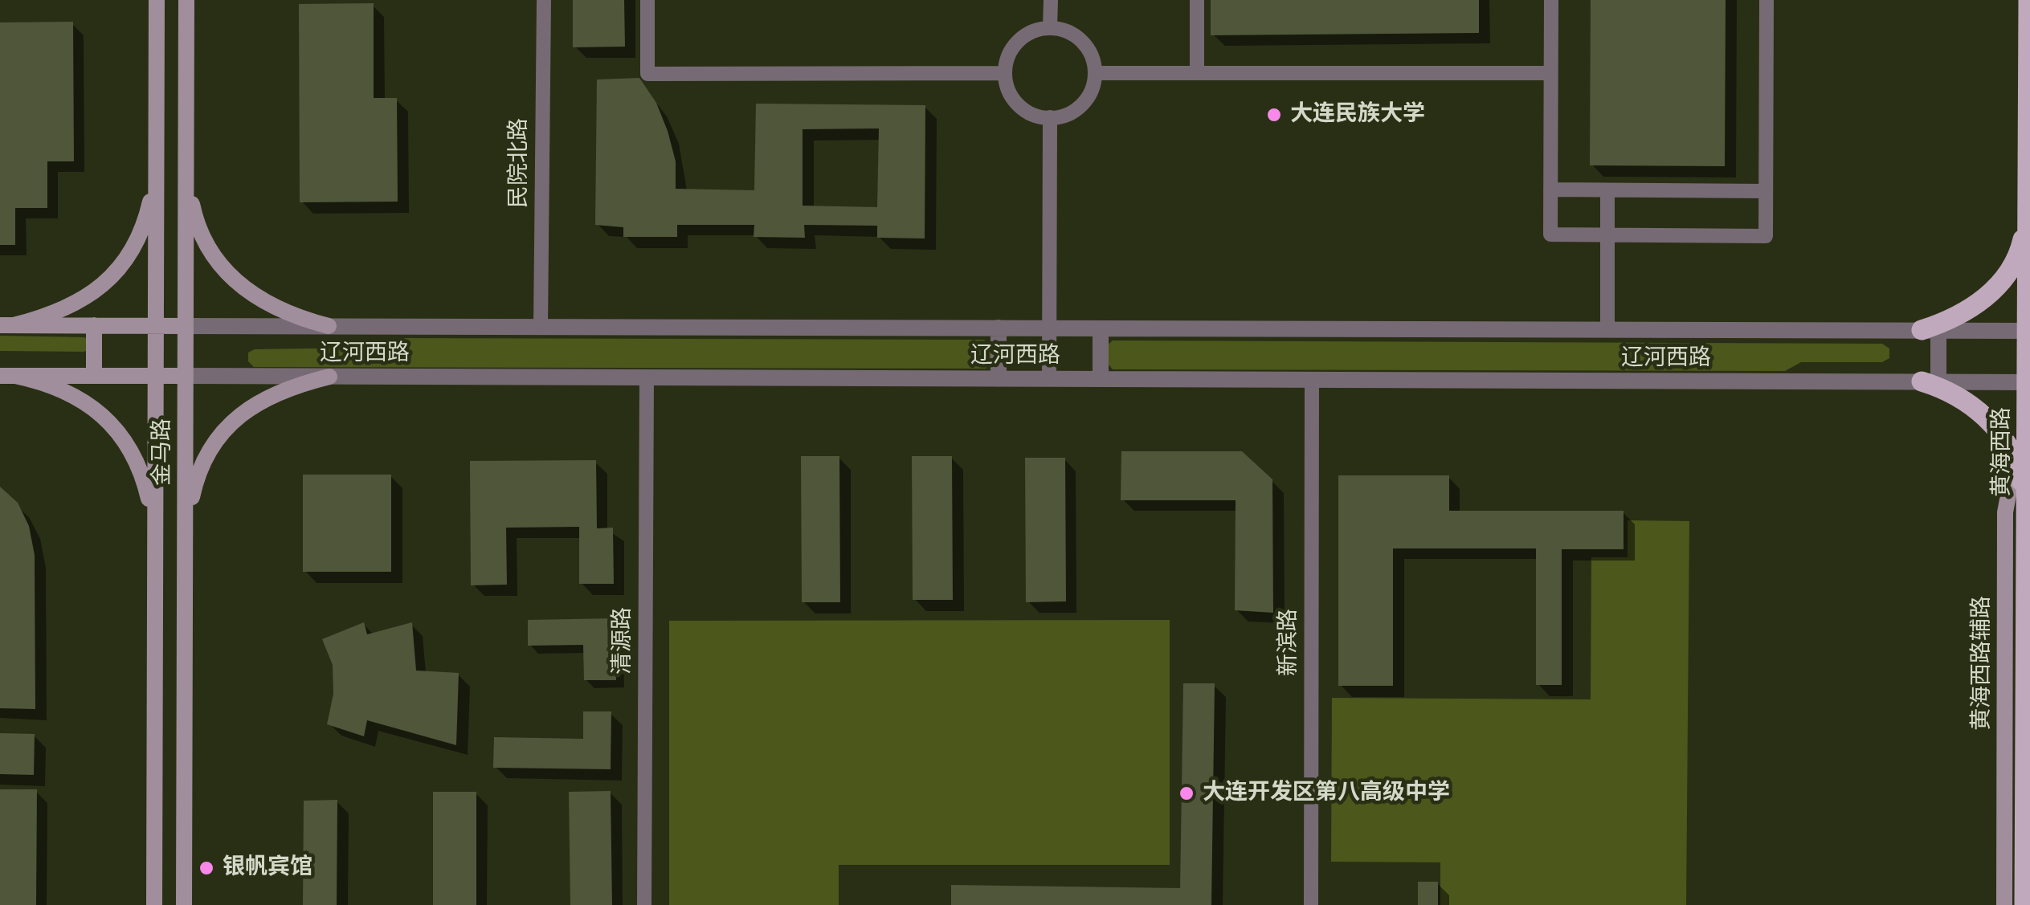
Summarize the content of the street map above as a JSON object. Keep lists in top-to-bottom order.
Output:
{
  "streets": {
    "main road": [
      "辽河西路",
      "金马路",
      "黄海西路",
      "黄海西路辅路"
    ],
    "street": ["民院北路", "清源路", "新滨路"]
  },
  "crossings": [
    ["民院北路", "辽河西路"],
    ["辽河西路", "金马路"],
    ["辽河西路", "黄海西路"],
    ["辽河西路", "清源路"],
    ["辽河西路", "新滨路"],
    ["黄海西路", "黄海西路辅路"]
  ],
  "places": ["大连民族大学", "大连开发区第八高级中学", "银帆宾馆"]
}
